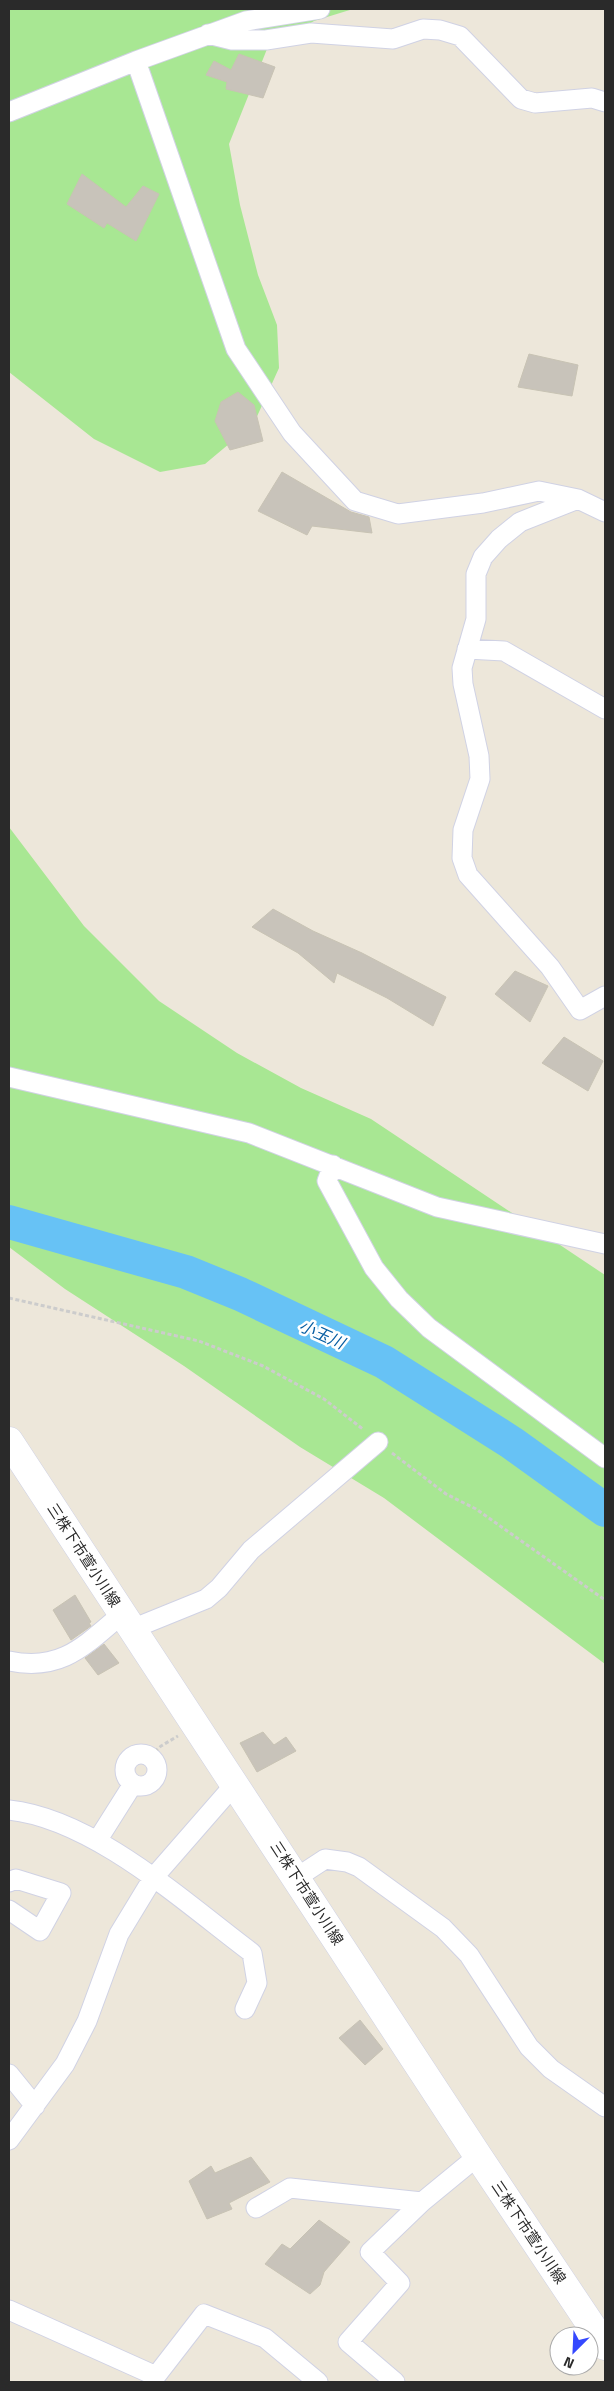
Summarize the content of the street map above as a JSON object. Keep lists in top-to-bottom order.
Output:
{
  "streets": {
    "main road": ["三株下市萱小川線"]
  },
  "water": ["小玉川"],
  "north": "bottom left"
}
